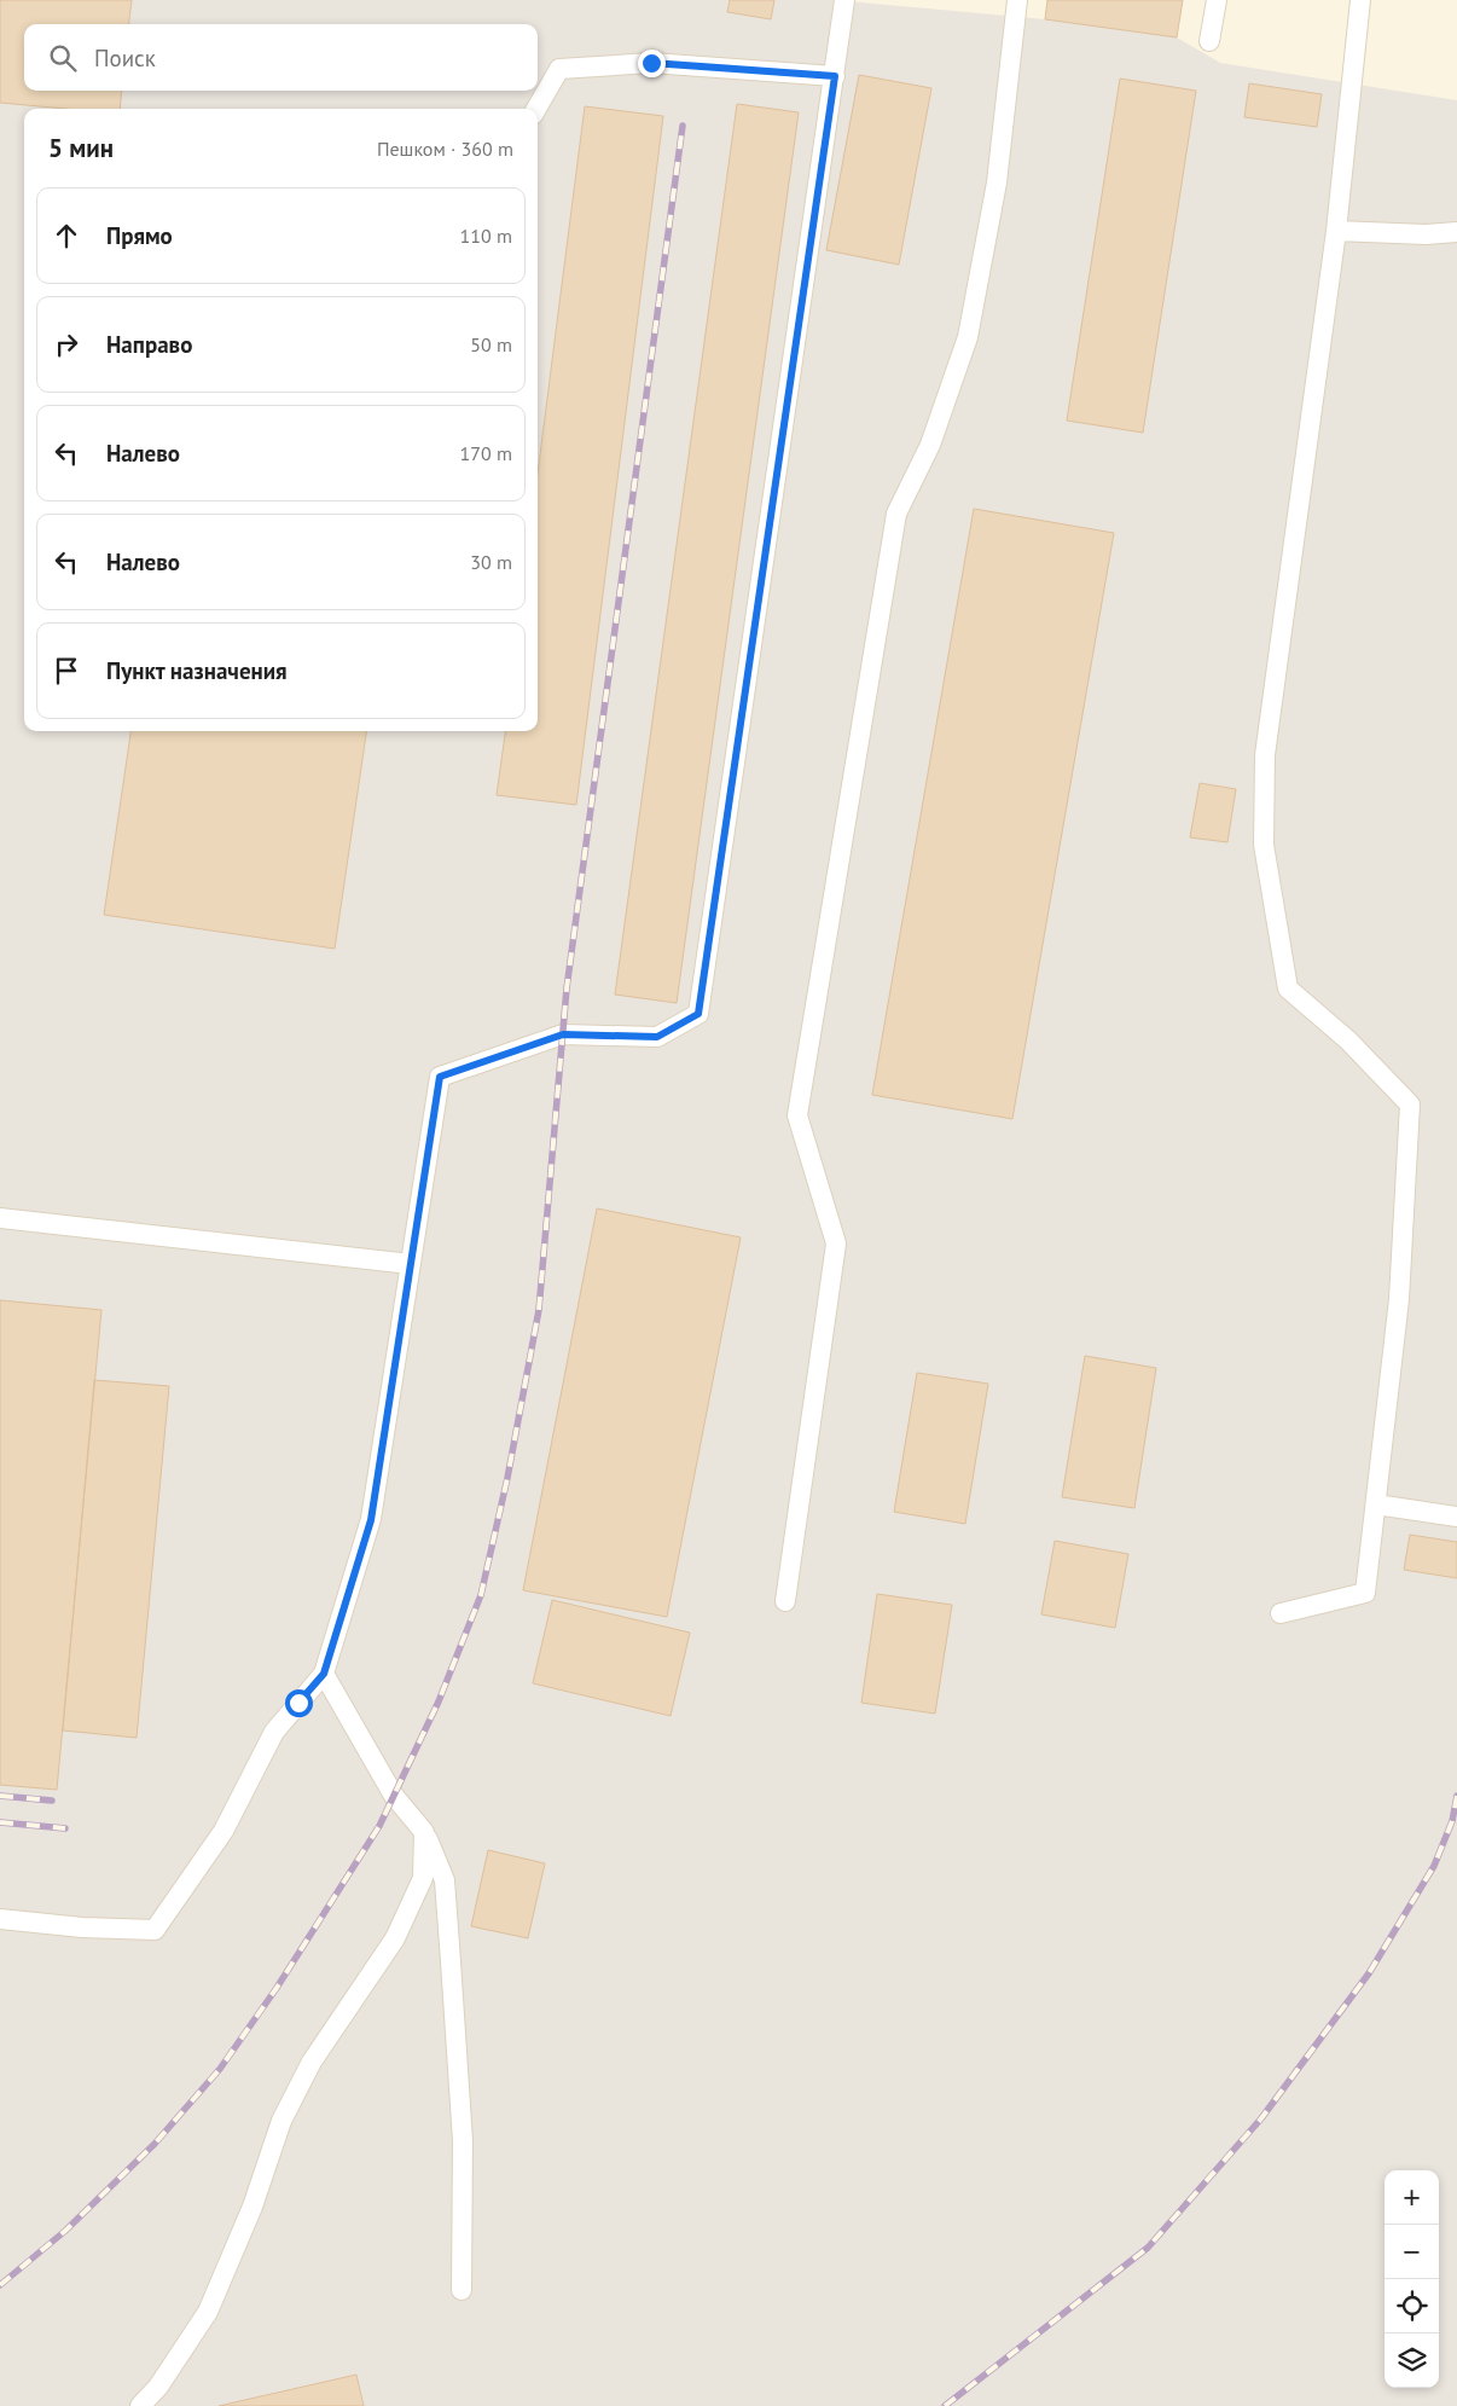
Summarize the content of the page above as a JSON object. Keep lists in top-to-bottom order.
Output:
{
  "page": {
    "search": "Поиск",
    "heading": ["5 мин", "Пешком · 360 m"],
    "list": [
      ["Прямо", "110 m"],
      ["Направо", "50 m"],
      ["Налево", "170 m"],
      ["Налево", "30 m"],
      "Пункт назначения"
    ],
    "map_buttons": ["+", "−"]
  }
}
